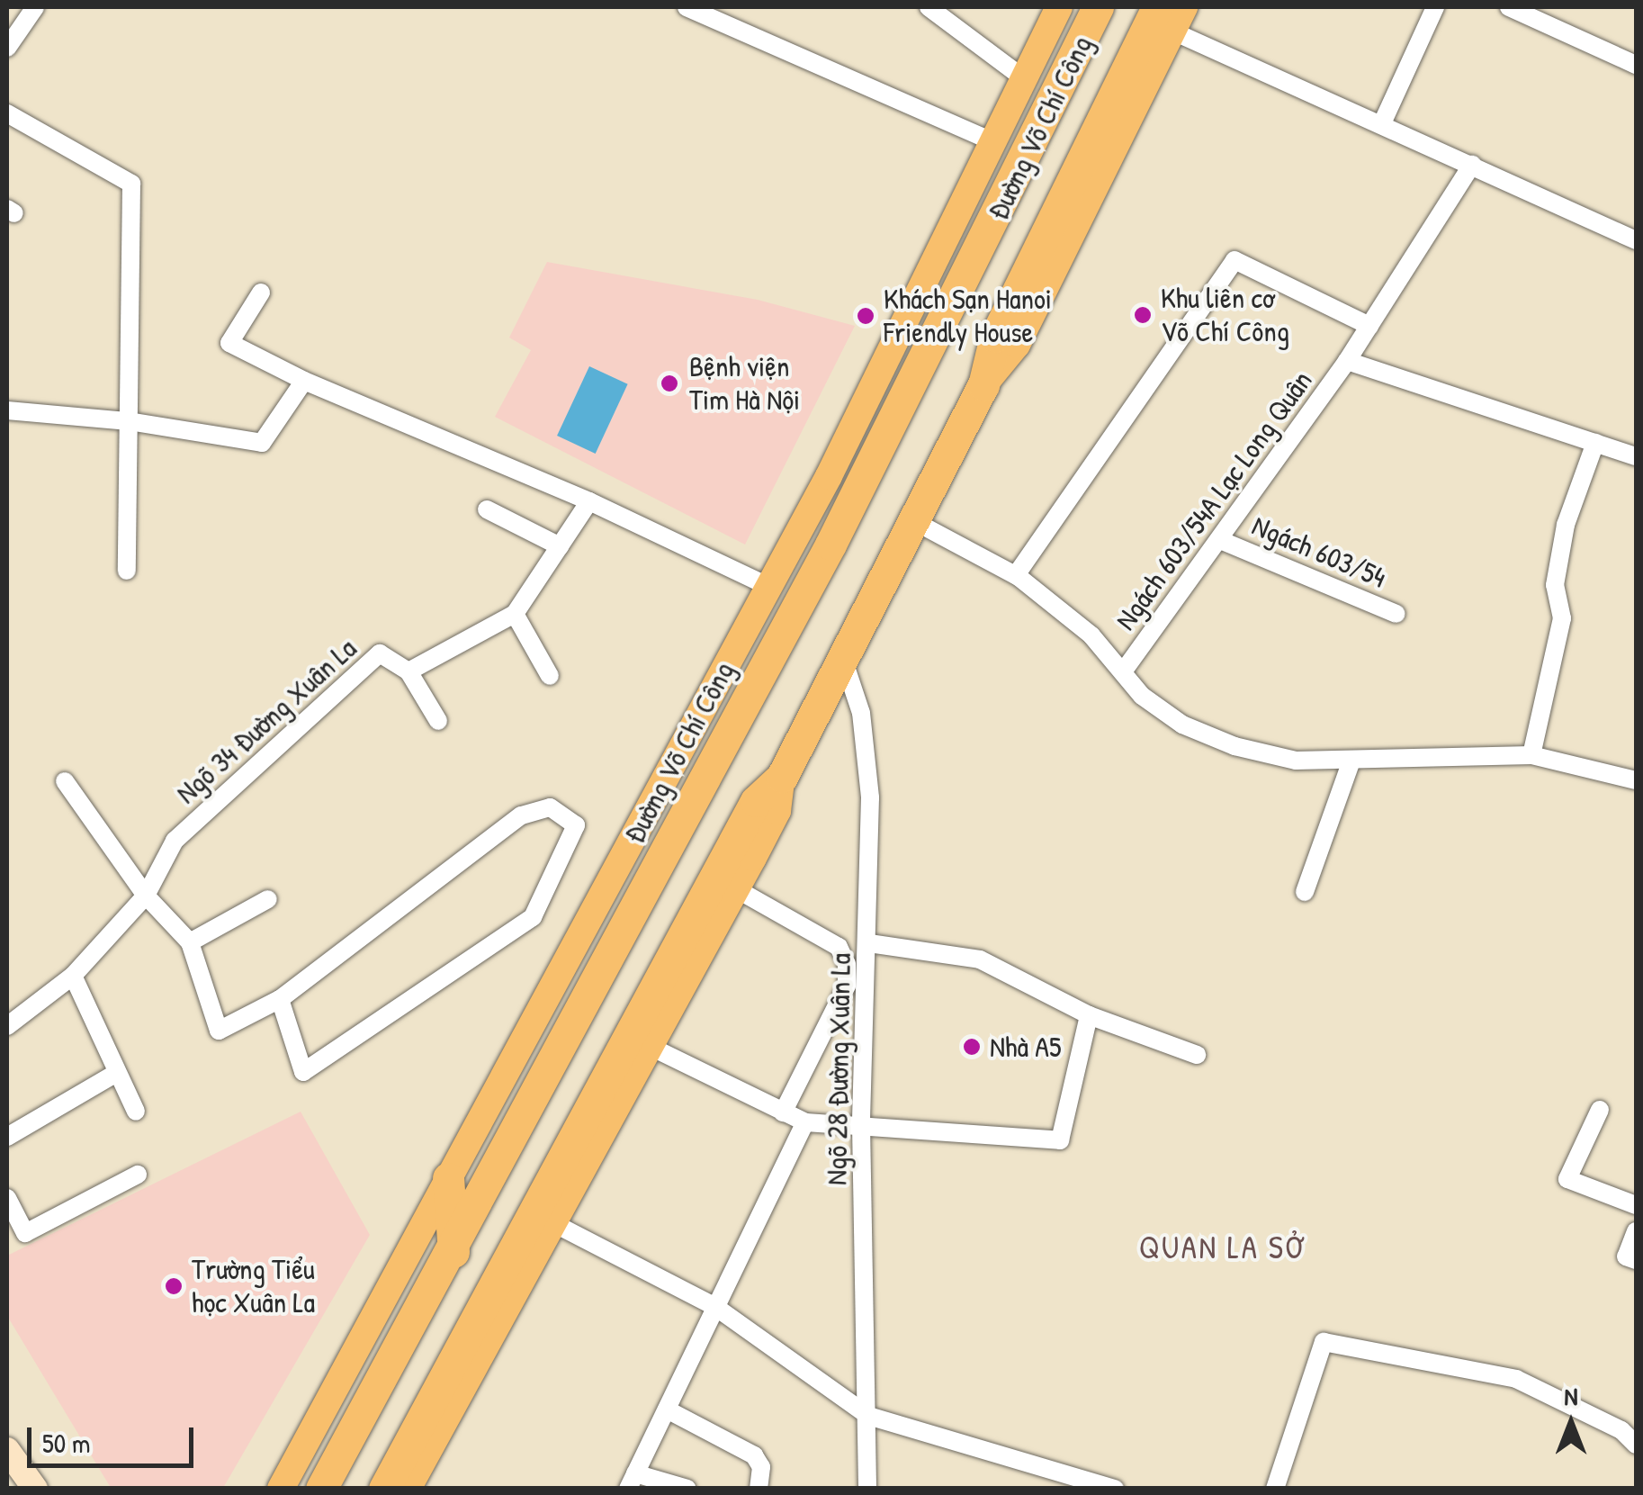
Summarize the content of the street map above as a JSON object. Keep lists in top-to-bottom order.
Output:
{
  "streets": {
    "highway": ["Đường Võ Chí Công"],
    "street": [
      "Ngách 603/54A Lạc Long Quân",
      "Ngách 603/54",
      "Ngõ 34 Đường Xuân La",
      "Ngõ 28 Đường Xuân La"
    ]
  },
  "crossings": [
    ["Đường Võ Chí Công", "Ngõ 28 Đường Xuân La"],
    ["Ngách 603/54A Lạc Long Quân", "Ngách 603/54"]
  ],
  "districts": ["QUAN LA SỞ"],
  "places": [
    "Khu liên cơ Võ Chí Công",
    "Khách Sạn Hanoi Friendly House",
    "Bệnh viện Tim Hà Nội",
    "Nhà A5",
    "Trường Tiểu học Xuân La"
  ],
  "scale_bar": "50 m",
  "north": "top"
}
